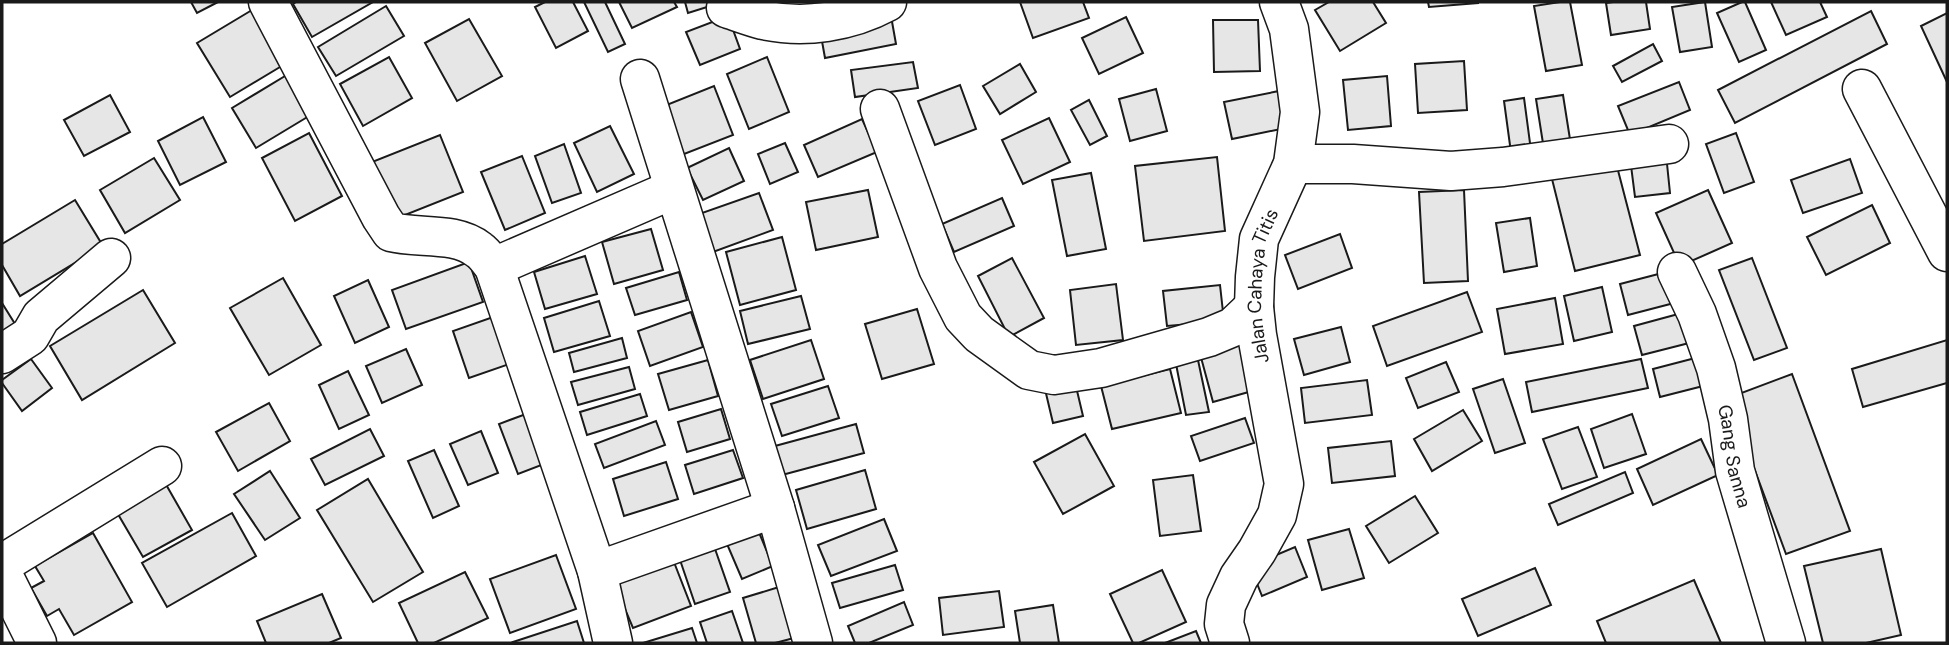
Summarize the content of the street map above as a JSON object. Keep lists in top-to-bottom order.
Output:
{
  "streets": {
    "street": ["Jalan Cahaya Titis", "Gang Sanna"]
  }
}
